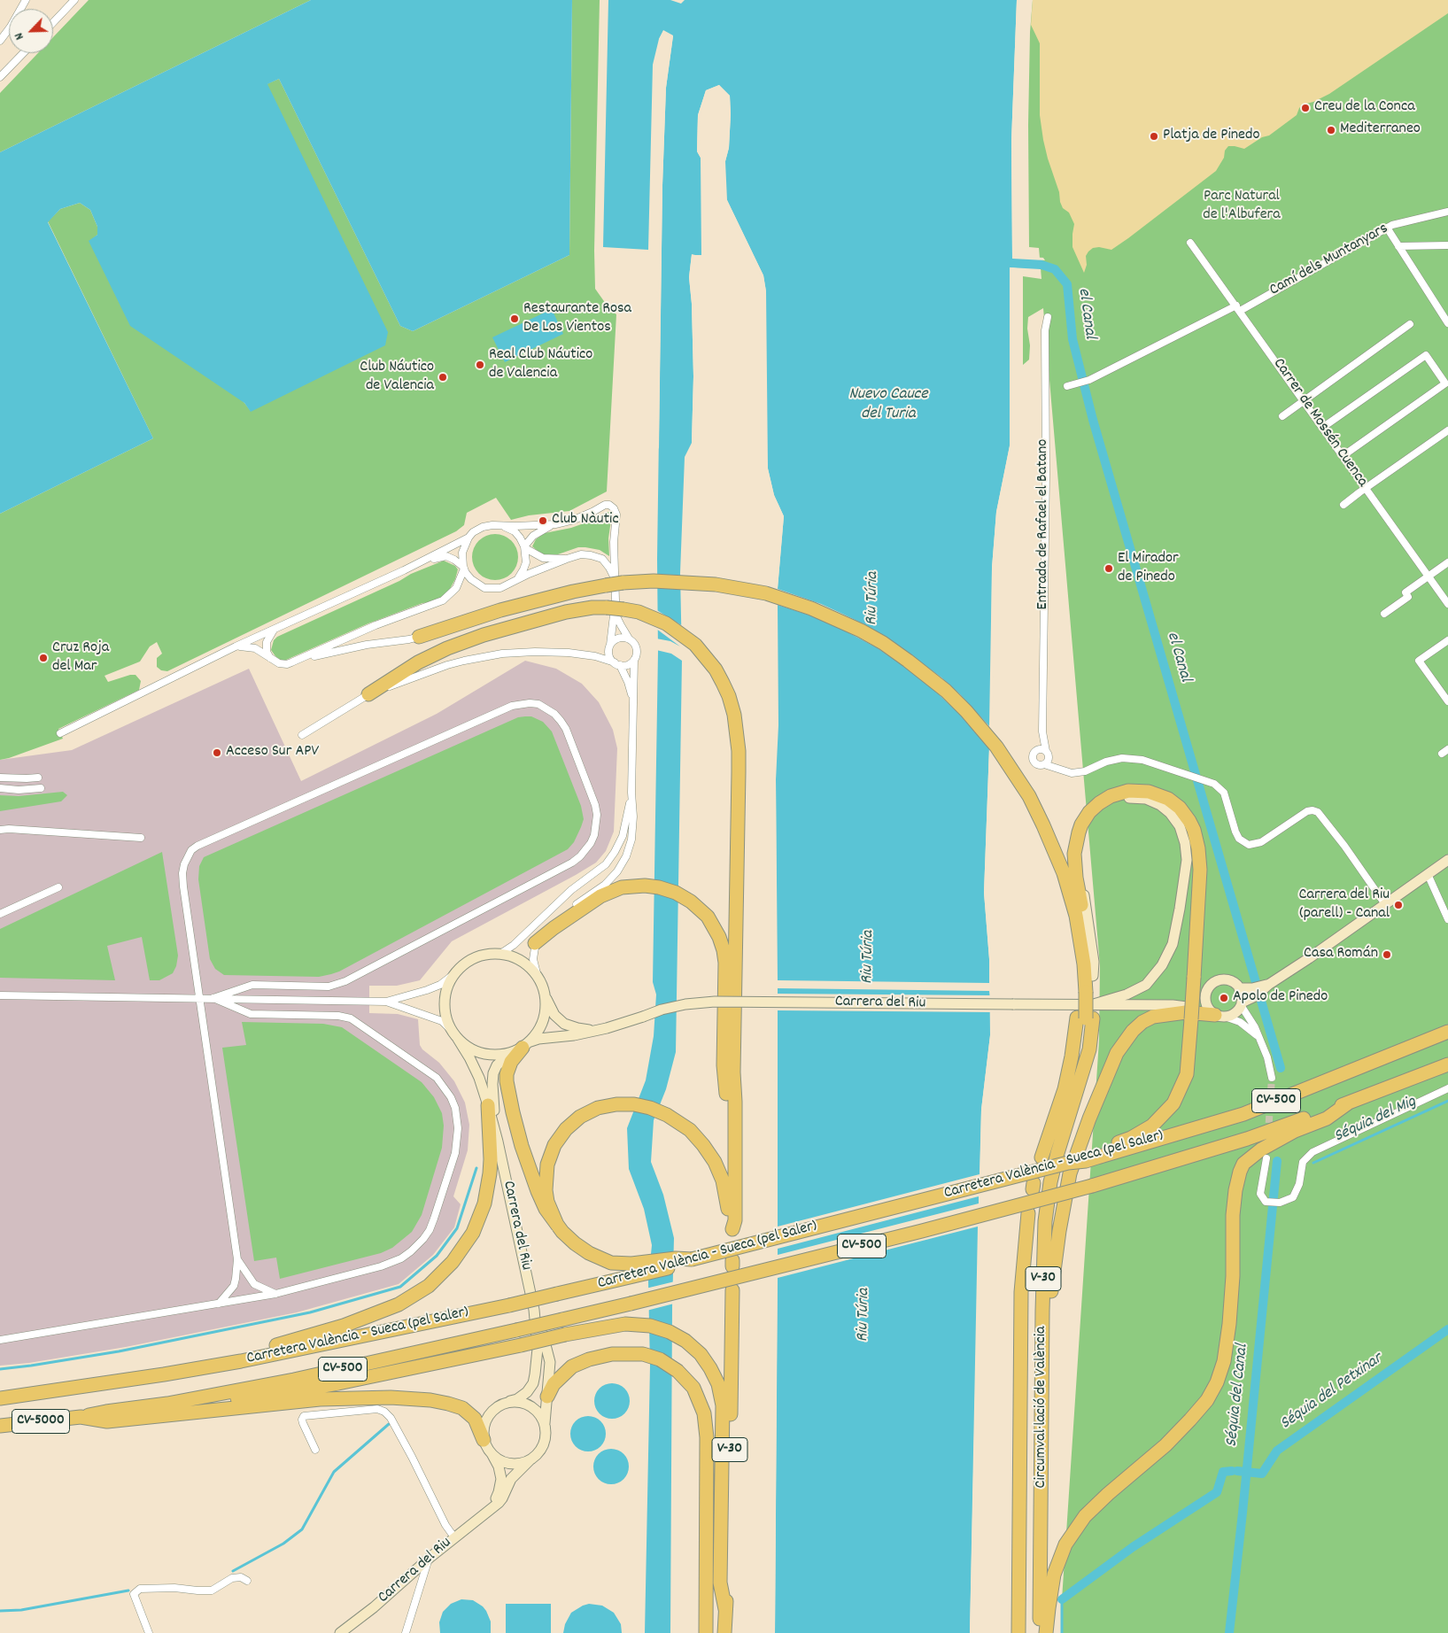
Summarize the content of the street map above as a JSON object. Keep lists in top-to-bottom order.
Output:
{
  "streets": {
    "highway": [
      "CV-500",
      "Carretera València - Sueca (pel Saler)",
      "V-30",
      "Circumval·lació de València",
      "CV-5000"
    ],
    "street": [
      "Camí dels Muntanyars",
      "Carrer de Mossén Cuenca",
      "Entrada de Rafael el Batano",
      "Carrera del Riu"
    ]
  },
  "crossings": [
    ["Camí dels Muntanyars", "Carrer de Mossén Cuenca"],
    ["Carrera del Riu", "V-30"],
    ["Carrera del Riu", "Circumval·lació de València"],
    ["Carretera València - Sueca (pel Saler)", "CV-5000"]
  ],
  "water": [
    "el Canal",
    "Nuevo Cauce del Turia",
    "Riu Túria",
    "Séquia del Mig",
    "Séquia del Petxinar",
    "Séquia del Canal"
  ],
  "parks": ["Parc Natural de l'Albufera"],
  "places": [
    "Creu de la Conca",
    "Mediterraneo",
    "Platja de Pinedo",
    "Restaurante Rosa De Los Vientos",
    "Real Club Náutico de Valencia",
    "Club Náutico de Valencia",
    "Club Nàutic",
    "El Mirador de Pinedo",
    "Cruz Roja del Mar",
    "Acceso Sur APV",
    "Carrera del Riu (parell) - Canal",
    "Casa Román",
    "Apolo de Pinedo"
  ],
  "north": "bottom left"
}
